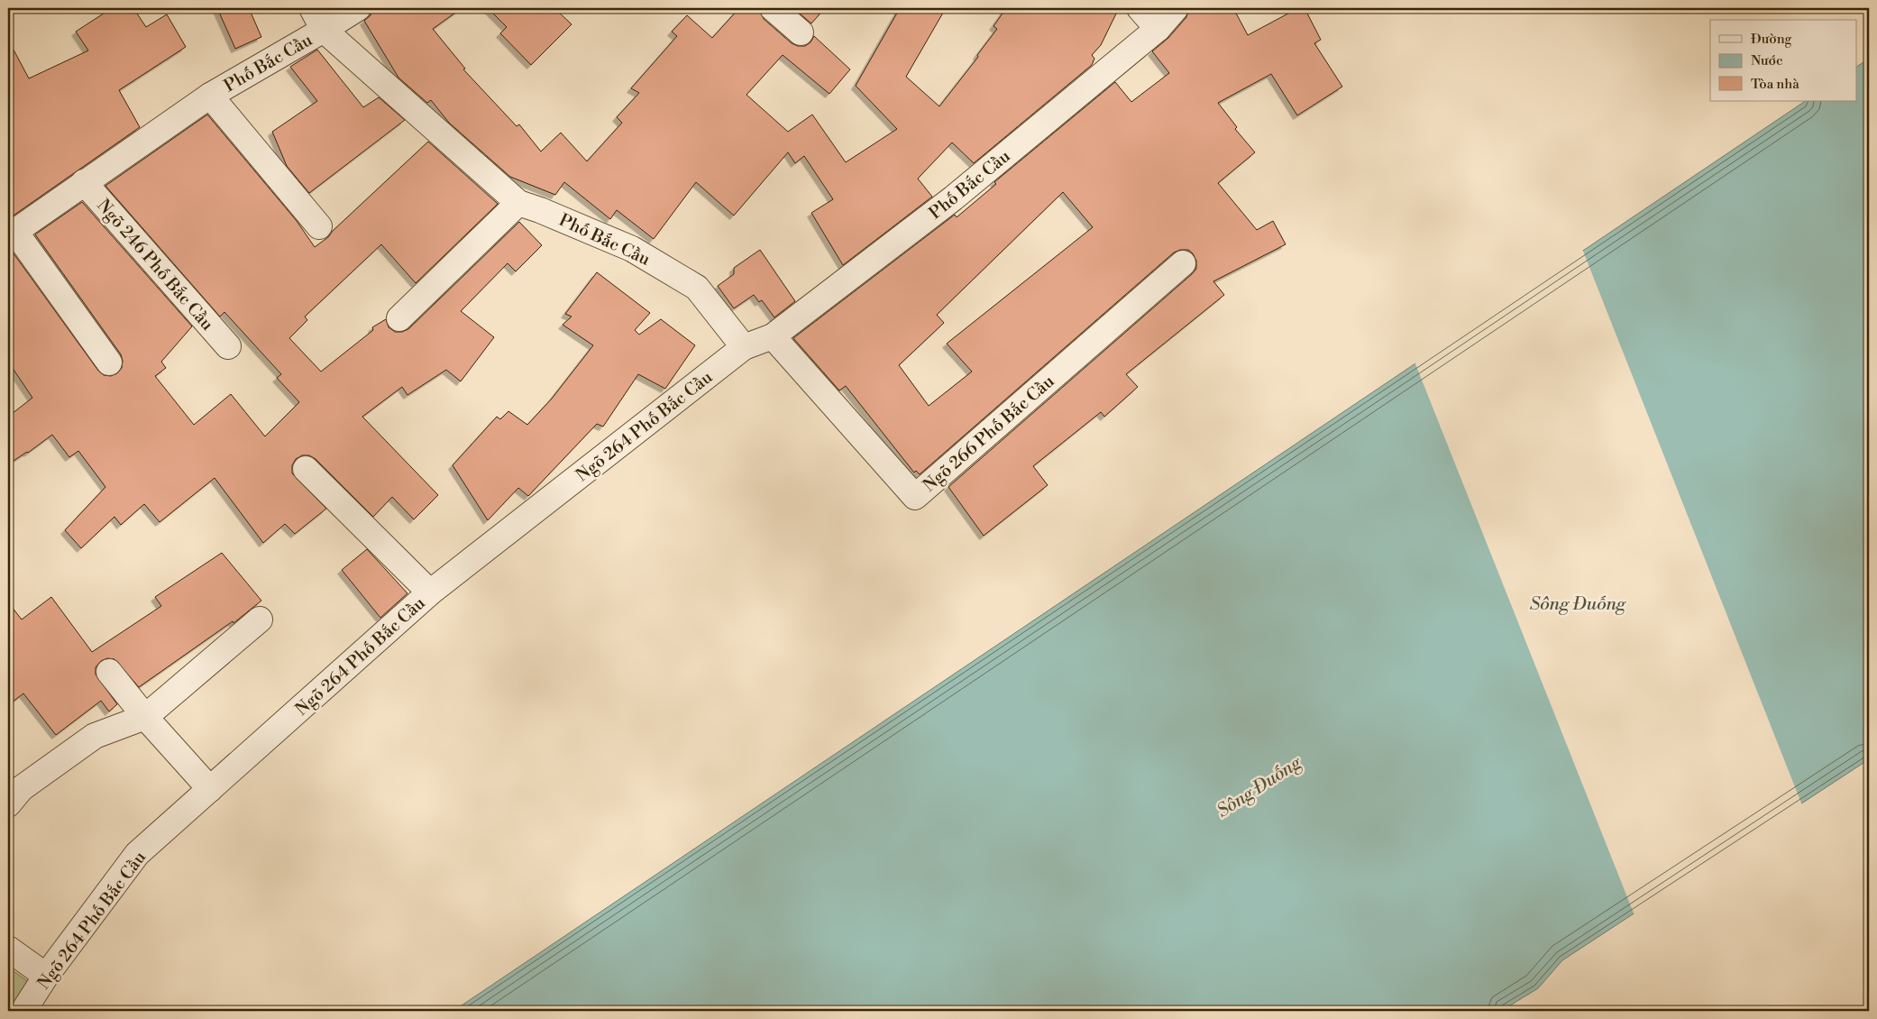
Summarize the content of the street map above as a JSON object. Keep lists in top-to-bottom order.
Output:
{
  "streets": {
    "street": [
      "Phố Bắc Cầu",
      "Ngõ 246 Phố Bắc Cầu",
      "Ngõ 264 Phố Bắc Cầu",
      "Ngõ 266 Phố Bắc Cầu"
    ]
  },
  "crossings": [
    ["Phố Bắc Cầu", "Ngõ 246 Phố Bắc Cầu"],
    ["Phố Bắc Cầu", "Ngõ 264 Phố Bắc Cầu"],
    ["Phố Bắc Cầu", "Ngõ 266 Phố Bắc Cầu"]
  ],
  "water": ["Sông Đuống"],
  "legend": ["Đường", "Nước", "Tòa nhà"]
}
